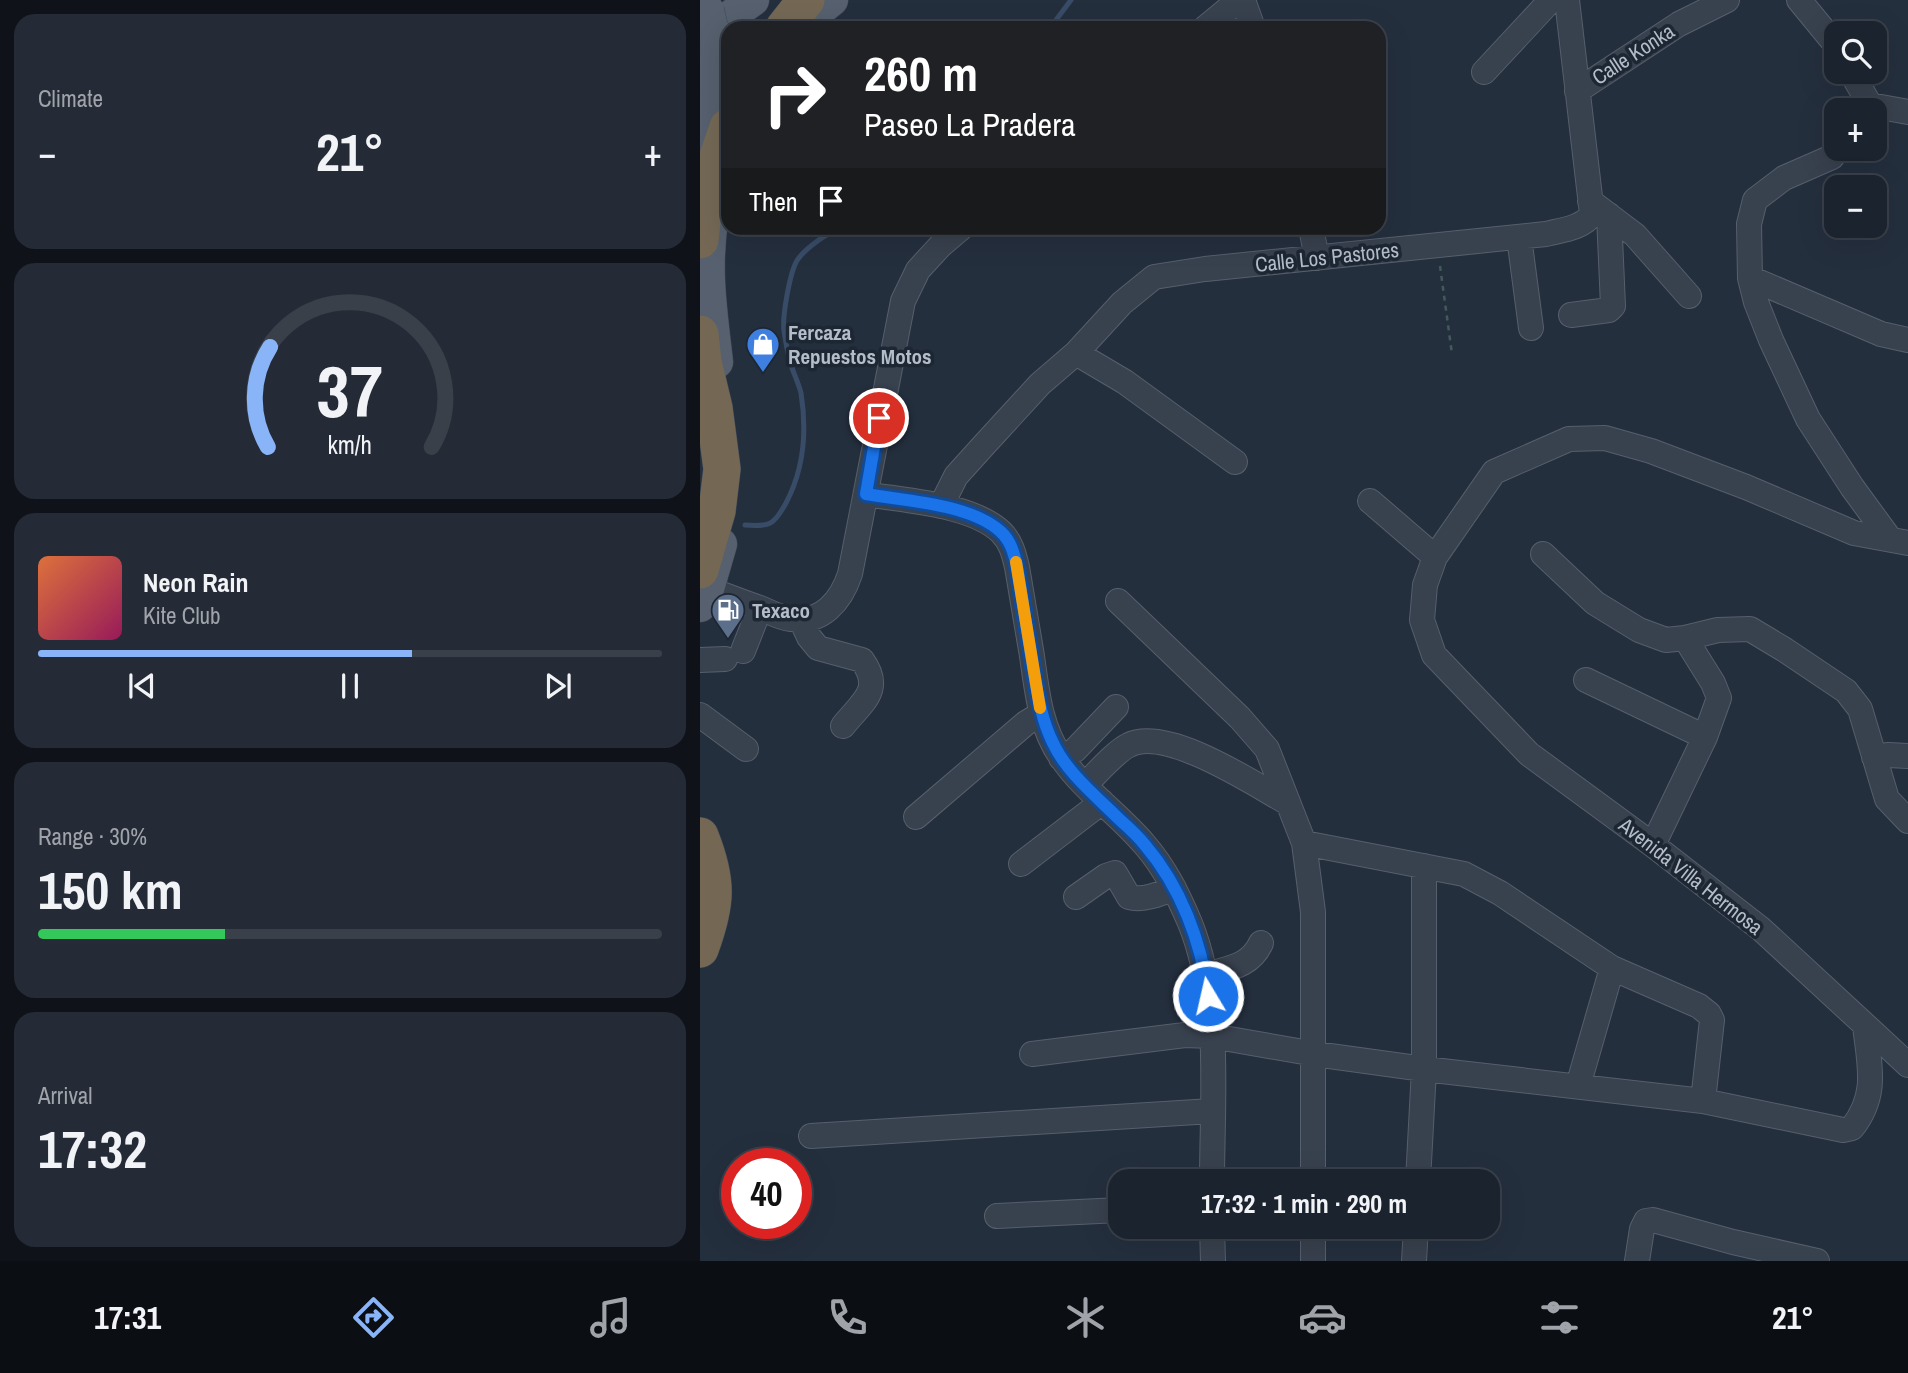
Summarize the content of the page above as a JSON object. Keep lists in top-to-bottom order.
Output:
{
  "streets": {
    "street": ["Calle Konka", "Calle Los Pastores", "Avenida Villa Hermosa"]
  },
  "places": {
    "shop": ["Fercaza Repuestos Motos"],
    "fuel station": ["Texaco"]
  },
  "page": {
    "tile": [
      "Climate",
      ["Range · 30%", "150 km"],
      ["Arrival", "17:32"]
    ],
    "map_buttons": ["+", "−"],
    "turn": ["260 m", "Paseo La Pradera"],
    "heat": ["−", "21°", "+"],
    "then": "Then",
    "song": ["Neon Rain", "Kite Club"],
    "limit": "40",
    "trip": "17:32 · 1 min · 290 m",
    "tabs": ["17:31", "21°"],
    "gauge": ["37", "km/h"]
  }
}
